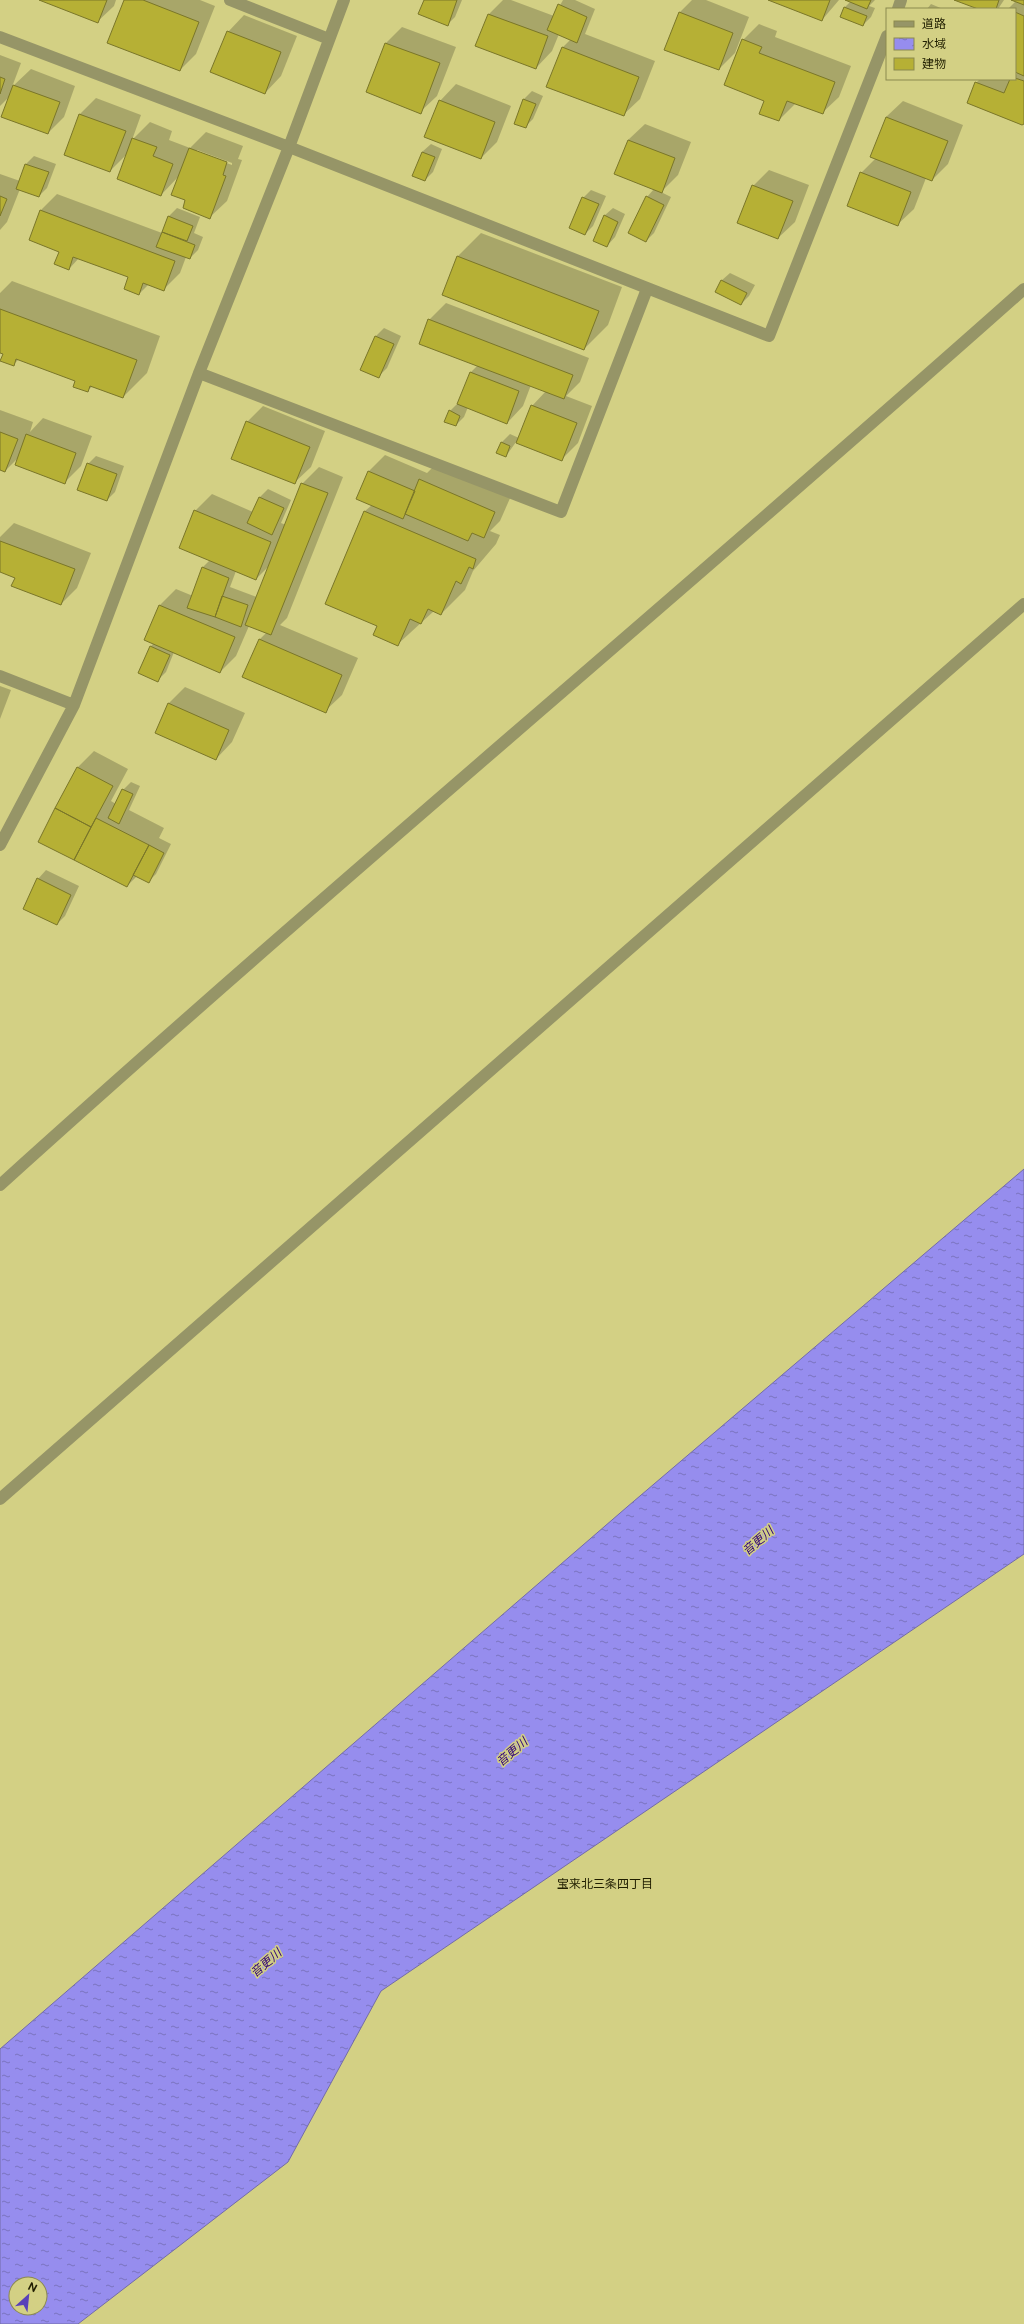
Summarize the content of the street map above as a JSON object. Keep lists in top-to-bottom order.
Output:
{
  "districts": ["宝来北三条四丁目"],
  "water": ["音更川"],
  "legend": ["道路", "水域", "建物"],
  "north": "top right"
}
